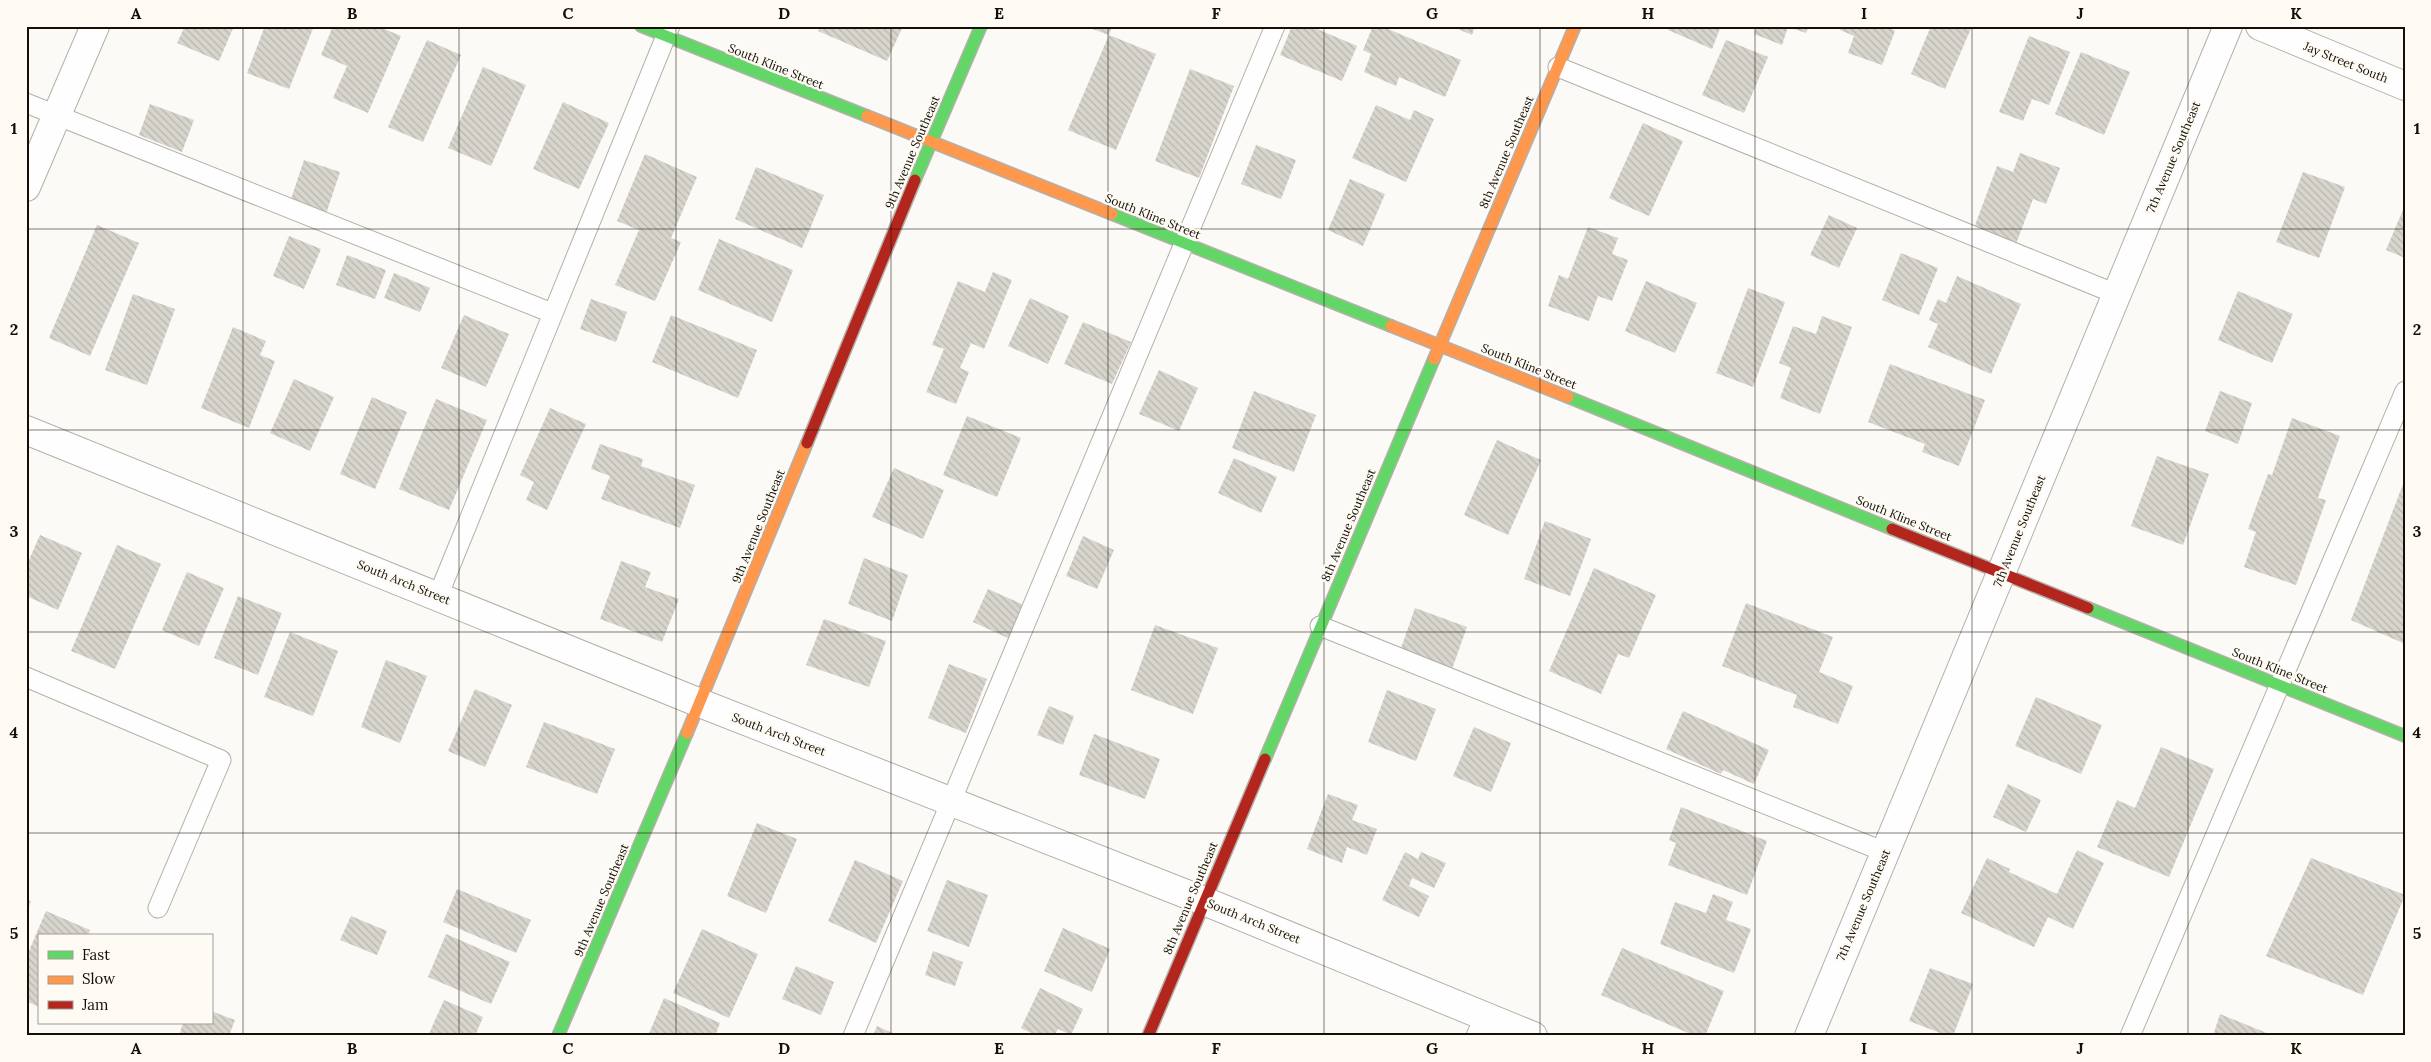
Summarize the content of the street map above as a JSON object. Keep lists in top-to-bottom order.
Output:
{
  "streets": {
    "street": [
      "Jay Street South",
      "South Kline Street",
      "9th Avenue Southeast",
      "8th Avenue Southeast",
      "7th Avenue Southeast",
      "South Arch Street"
    ]
  },
  "crossings": [
    ["South Kline Street", "9th Avenue Southeast"],
    ["South Kline Street", "8th Avenue Southeast"],
    ["South Kline Street", "7th Avenue Southeast"],
    ["9th Avenue Southeast", "South Arch Street"],
    ["8th Avenue Southeast", "South Arch Street"]
  ],
  "legend": ["Fast", "Slow", "Jam"],
  "grid": {
    "columns": [
      "A",
      "B",
      "C",
      "D",
      "E",
      "F",
      "G",
      "H",
      "I",
      "J",
      "K"
    ],
    "rows": [
      "1",
      "2",
      "3",
      "4",
      "5"
    ]
  }
}
